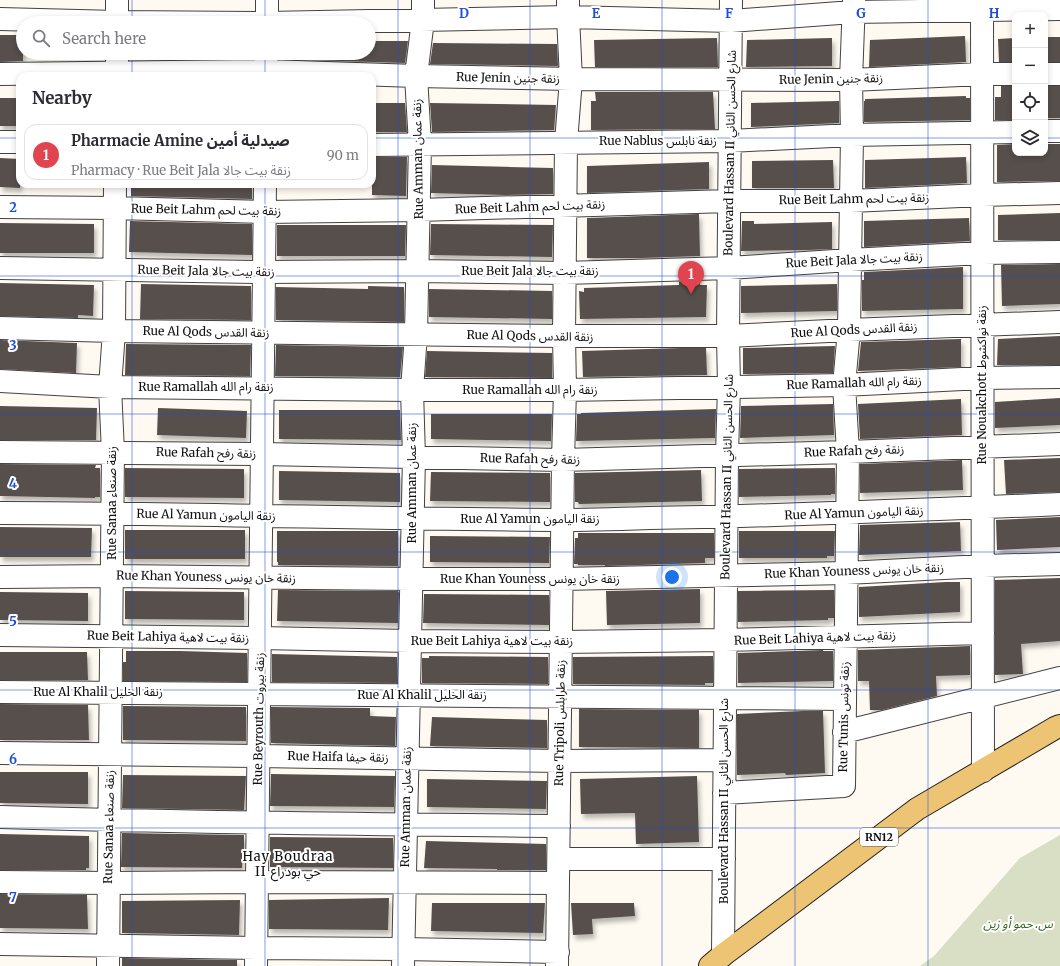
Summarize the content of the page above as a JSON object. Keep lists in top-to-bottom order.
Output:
{
  "streets": {
    "main road": ["RN12"],
    "street": [
      "Rue Jenin زنقة جنين",
      "Rue Nablus زنقة نابلس",
      "Boulevard Hassan II شارع الحسن الثاني",
      "Rue Amman زنقة عمان",
      "Rue Beit Lahm زنقة بيت لحم",
      "Rue Beit Jala زنقة بيت جالا",
      "Rue Al Qods زنقة القدس",
      "Rue Ramallah زنقة رام الله",
      "Rue Nouakchott زنقة نواكشوط",
      "Rue Rafah زنقة رفح",
      "Rue Sanaa زنقة صنعاء",
      "Rue Al Yamun زنقة اليامون",
      "Rue Khan Youness زنقة خان يونس",
      "Rue Beit Lahiya زنقة بيت لاهية",
      "Rue Al Khalil زنقة الخليل",
      "Rue Tunis زنقة تونس",
      "Rue Beyrouth زنقة بيروت",
      "Rue Tripoli زنقة طرابلس",
      "Rue Haifa زنقة حيفا"
    ]
  },
  "crossings": [
    ["Rue Jenin زنقة جنين", "Boulevard Hassan II شارع الحسن الثاني"],
    ["Rue Jenin زنقة جنين", "Rue Amman زنقة عمان"],
    ["Rue Jenin زنقة جنين", "Rue Nouakchott زنقة نواكشوط"],
    ["Rue Jenin زنقة جنين", "Rue Tunis زنقة تونس"],
    ["Rue Jenin زنقة جنين", "Rue Tripoli زنقة طرابلس"],
    ["Rue Nablus زنقة نابلس", "Boulevard Hassan II شارع الحسن الثاني"],
    ["Rue Nablus زنقة نابلس", "Rue Amman زنقة عمان"],
    ["Rue Nablus زنقة نابلس", "Rue Nouakchott زنقة نواكشوط"],
    ["Rue Nablus زنقة نابلس", "Rue Tunis زنقة تونس"],
    ["Rue Nablus زنقة نابلس", "Rue Tripoli زنقة طرابلس"],
    ["Boulevard Hassan II شارع الحسن الثاني", "Rue Beit Lahm زنقة بيت لحم"],
    ["Boulevard Hassan II شارع الحسن الثاني", "Rue Beit Jala زنقة بيت جالا"],
    ["Boulevard Hassan II شارع الحسن الثاني", "Rue Al Qods زنقة القدس"],
    ["Boulevard Hassan II شارع الحسن الثاني", "Rue Ramallah زنقة رام الله"],
    ["Boulevard Hassan II شارع الحسن الثاني", "Rue Rafah زنقة رفح"],
    ["Boulevard Hassan II شارع الحسن الثاني", "Rue Al Yamun زنقة اليامون"],
    ["Boulevard Hassan II شارع الحسن الثاني", "Rue Khan Youness زنقة خان يونس"],
    ["Boulevard Hassan II شارع الحسن الثاني", "Rue Beit Lahiya زنقة بيت لاهية"],
    ["Boulevard Hassan II شارع الحسن الثاني", "Rue Al Khalil زنقة الخليل"],
    ["Boulevard Hassan II شارع الحسن الثاني", "Rue Tunis زنقة تونس"],
    ["Boulevard Hassan II شارع الحسن الثاني", "Rue Haifa زنقة حيفا"],
    ["Boulevard Hassan II شارع الحسن الثاني", "RN12"],
    ["Rue Amman زنقة عمان", "Rue Beit Lahm زنقة بيت لحم"],
    ["Rue Amman زنقة عمان", "Rue Beit Jala زنقة بيت جالا"],
    ["Rue Amman زنقة عمان", "Rue Al Qods زنقة القدس"],
    ["Rue Amman زنقة عمان", "Rue Ramallah زنقة رام الله"],
    ["Rue Amman زنقة عمان", "Rue Rafah زنقة رفح"],
    ["Rue Amman زنقة عمان", "Rue Al Yamun زنقة اليامون"],
    ["Rue Amman زنقة عمان", "Rue Khan Youness زنقة خان يونس"],
    ["Rue Amman زنقة عمان", "Rue Beit Lahiya زنقة بيت لاهية"],
    ["Rue Amman زنقة عمان", "Rue Al Khalil زنقة الخليل"],
    ["Rue Amman زنقة عمان", "Rue Haifa زنقة حيفا"],
    ["Rue Beit Lahm زنقة بيت لحم", "Rue Nouakchott زنقة نواكشوط"],
    ["Rue Beit Lahm زنقة بيت لحم", "Rue Sanaa زنقة صنعاء"],
    ["Rue Beit Lahm زنقة بيت لحم", "Rue Tunis زنقة تونس"],
    ["Rue Beit Lahm زنقة بيت لحم", "Rue Beyrouth زنقة بيروت"],
    ["Rue Beit Lahm زنقة بيت لحم", "Rue Tripoli زنقة طرابلس"],
    ["Rue Beit Jala زنقة بيت جالا", "Rue Nouakchott زنقة نواكشوط"],
    ["Rue Beit Jala زنقة بيت جالا", "Rue Sanaa زنقة صنعاء"],
    ["Rue Beit Jala زنقة بيت جالا", "Rue Tunis زنقة تونس"],
    ["Rue Beit Jala زنقة بيت جالا", "Rue Beyrouth زنقة بيروت"],
    ["Rue Beit Jala زنقة بيت جالا", "Rue Tripoli زنقة طرابلس"],
    ["Rue Al Qods زنقة القدس", "Rue Nouakchott زنقة نواكشوط"],
    ["Rue Al Qods زنقة القدس", "Rue Sanaa زنقة صنعاء"],
    ["Rue Al Qods زنقة القدس", "Rue Tunis زنقة تونس"],
    ["Rue Al Qods زنقة القدس", "Rue Beyrouth زنقة بيروت"],
    ["Rue Al Qods زنقة القدس", "Rue Tripoli زنقة طرابلس"],
    ["Rue Ramallah زنقة رام الله", "Rue Nouakchott زنقة نواكشوط"],
    ["Rue Ramallah زنقة رام الله", "Rue Sanaa زنقة صنعاء"],
    ["Rue Ramallah زنقة رام الله", "Rue Tunis زنقة تونس"],
    ["Rue Ramallah زنقة رام الله", "Rue Beyrouth زنقة بيروت"],
    ["Rue Ramallah زنقة رام الله", "Rue Tripoli زنقة طرابلس"],
    ["Rue Nouakchott زنقة نواكشوط", "Rue Rafah زنقة رفح"],
    ["Rue Nouakchott زنقة نواكشوط", "Rue Al Yamun زنقة اليامون"],
    ["Rue Nouakchott زنقة نواكشوط", "Rue Khan Youness زنقة خان يونس"],
    ["Rue Nouakchott زنقة نواكشوط", "Rue Beit Lahiya زنقة بيت لاهية"],
    ["Rue Nouakchott زنقة نواكشوط", "RN12"],
    ["Rue Rafah زنقة رفح", "Rue Sanaa زنقة صنعاء"],
    ["Rue Rafah زنقة رفح", "Rue Tunis زنقة تونس"],
    ["Rue Rafah زنقة رفح", "Rue Beyrouth زنقة بيروت"],
    ["Rue Rafah زنقة رفح", "Rue Tripoli زنقة طرابلس"],
    ["Rue Sanaa زنقة صنعاء", "Rue Al Yamun زنقة اليامون"],
    ["Rue Sanaa زنقة صنعاء", "Rue Khan Youness زنقة خان يونس"],
    ["Rue Sanaa زنقة صنعاء", "Rue Beit Lahiya زنقة بيت لاهية"],
    ["Rue Sanaa زنقة صنعاء", "Rue Al Khalil زنقة الخليل"],
    ["Rue Sanaa زنقة صنعاء", "Rue Haifa زنقة حيفا"],
    ["Rue Al Yamun زنقة اليامون", "Rue Tunis زنقة تونس"],
    ["Rue Al Yamun زنقة اليامون", "Rue Beyrouth زنقة بيروت"],
    ["Rue Al Yamun زنقة اليامون", "Rue Tripoli زنقة طرابلس"],
    ["Rue Khan Youness زنقة خان يونس", "Rue Tunis زنقة تونس"],
    ["Rue Khan Youness زنقة خان يونس", "Rue Beyrouth زنقة بيروت"],
    ["Rue Khan Youness زنقة خان يونس", "Rue Tripoli زنقة طرابلس"],
    ["Rue Beit Lahiya زنقة بيت لاهية", "Rue Tunis زنقة تونس"],
    ["Rue Beit Lahiya زنقة بيت لاهية", "Rue Beyrouth زنقة بيروت"],
    ["Rue Beit Lahiya زنقة بيت لاهية", "Rue Tripoli زنقة طرابلس"],
    ["Rue Al Khalil زنقة الخليل", "Rue Tunis زنقة تونس"],
    ["Rue Al Khalil زنقة الخليل", "Rue Beyrouth زنقة بيروت"],
    ["Rue Al Khalil زنقة الخليل", "Rue Tripoli زنقة طرابلس"],
    ["Rue Beyrouth زنقة بيروت", "Rue Haifa زنقة حيفا"],
    ["Rue Tripoli زنقة طرابلس", "Rue Haifa زنقة حيفا"]
  ],
  "districts": ["Hay Boudraa II حي بودراع"],
  "parks": ["س. حمو أو زين"],
  "page": {
    "map_buttons": ["+", "−"],
    "search": "Search here",
    "heading": "Nearby",
    "list": [
      {
        "mark": "1",
        "name": "Pharmacie Amine صيدلية أمين",
        "note": "Pharmacy · Rue Beit Jala زنقة بيت جالا",
        "value": "90 m"
      }
    ],
    "pins": "1"
  },
  "grid": {
    "columns": [
      "D",
      "E",
      "F",
      "G",
      "H"
    ],
    "rows": [
      "2",
      "3",
      "4",
      "5",
      "6",
      "7"
    ]
  }
}
